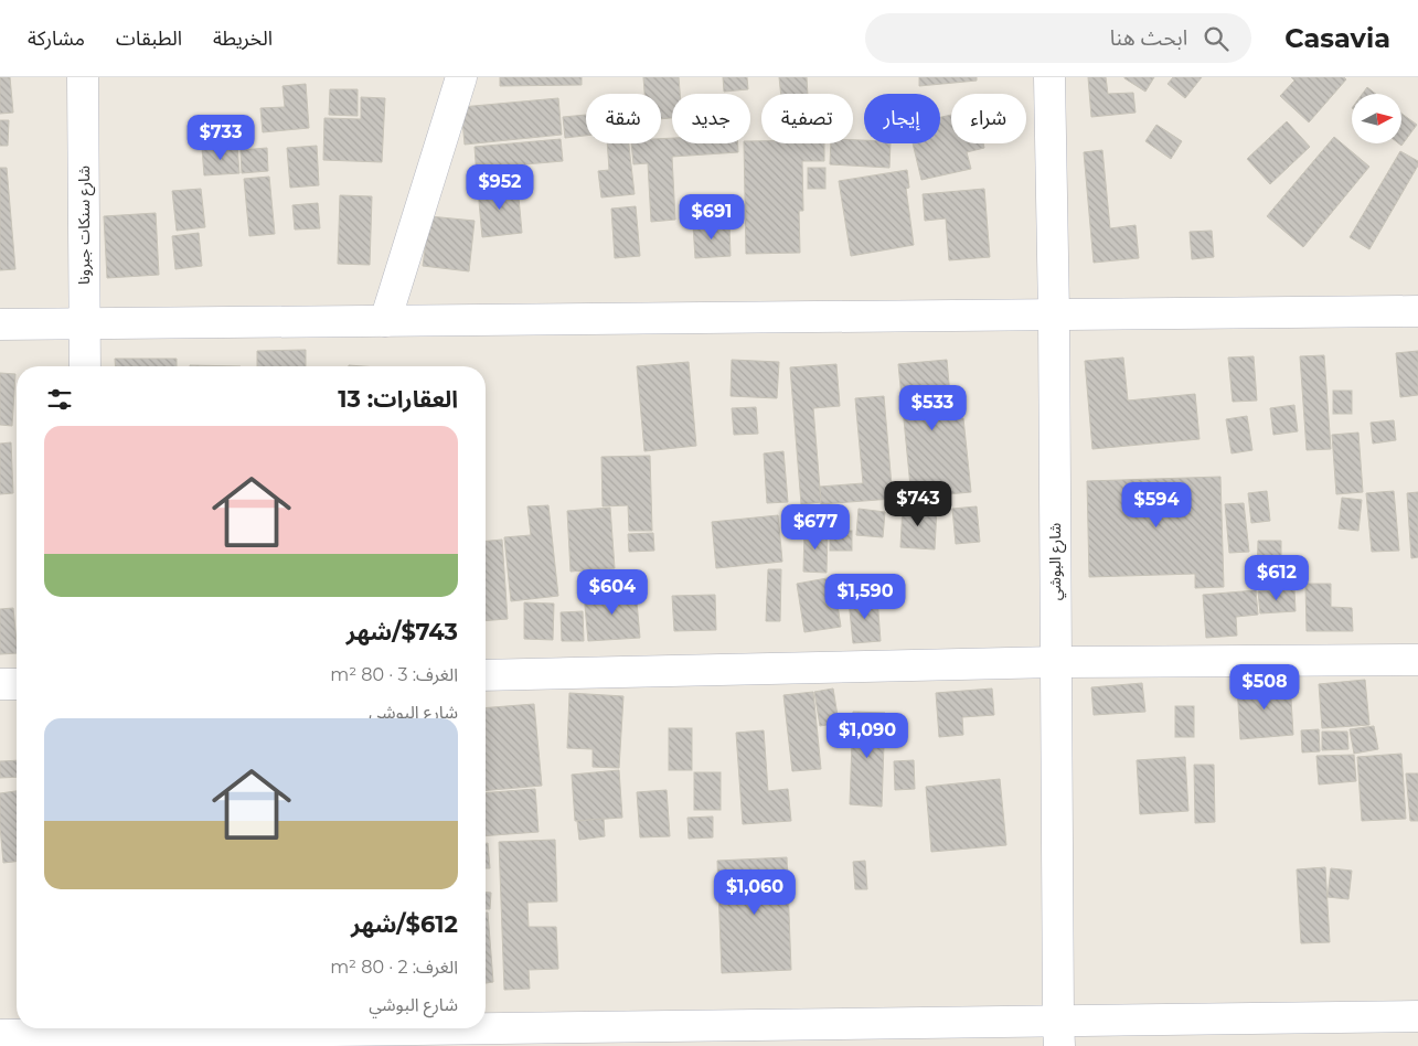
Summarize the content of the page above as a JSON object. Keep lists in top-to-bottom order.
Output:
{
  "streets": {
    "street": ["شارع سنكات جبرونا", "شارع البوشي"]
  },
  "north": "right",
  "page": {
    "header": "Casavia",
    "search": "ابحث هنا",
    "nav": ["الخريطة", "الطبقات", "مشاركة"],
    "chip": [
      "شراء",
      "إيجار",
      "تصفية",
      "جديد",
      "شقة"
    ],
    "price": [
      "$733",
      "$952",
      "$691",
      "$533",
      "$743",
      "$594",
      "$677",
      "$612",
      "$604",
      "$1,590",
      "$508",
      "$1,090",
      "$1,060"
    ],
    "heading": "العقارات: 13",
    "list": [
      {
        "name": "$743/شهر",
        "note": "الغرف: 3 · 80 m² · شارع البوشي"
      },
      {
        "name": "$612/شهر",
        "note": "الغرف: 2 · 80 m² · شارع البوشي"
      }
    ]
  }
}
